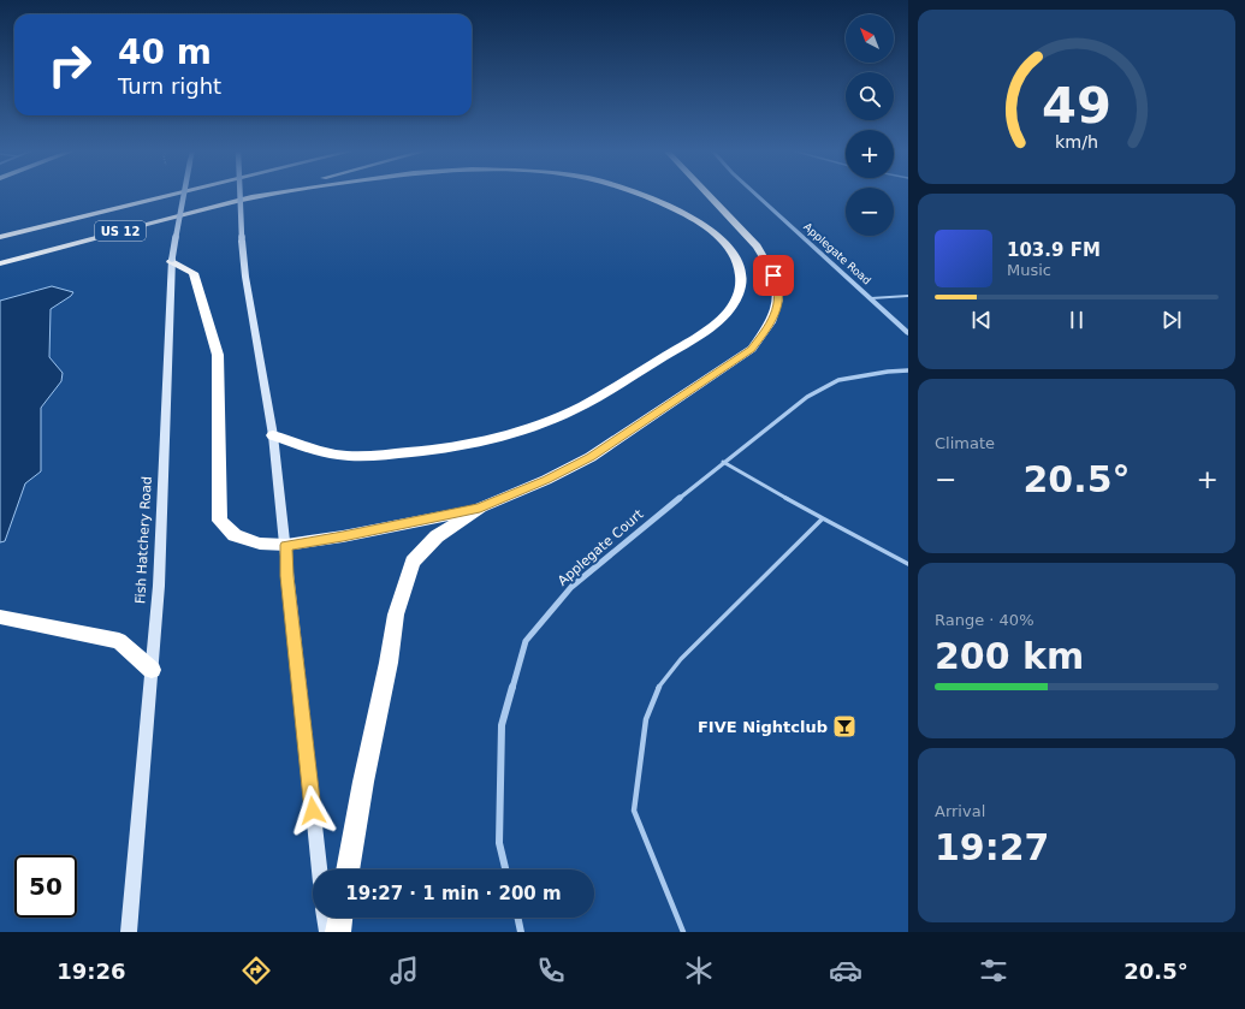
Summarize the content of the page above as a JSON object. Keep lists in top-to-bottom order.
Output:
{
  "streets": {
    "highway": ["US 12"],
    "main road": ["Fish Hatchery Road"],
    "street": ["Applegate Road", "Applegate Court"]
  },
  "places": {
    "bar": ["FIVE Nightclub"]
  },
  "north": "top left",
  "page": {
    "map_buttons": ["+", "−"],
    "turn": ["40 m", "Turn right"],
    "song": ["103.9 FM", "Music"],
    "tile": [
      "Climate",
      ["Range · 40%", "200 km"],
      ["Arrival", "19:27"]
    ],
    "heat": ["−", "20.5°", "+"],
    "limit": "50",
    "trip": "19:27 · 1 min · 200 m",
    "tabs": ["19:26", "20.5°"],
    "gauge": ["49", "km/h"]
  }
}
